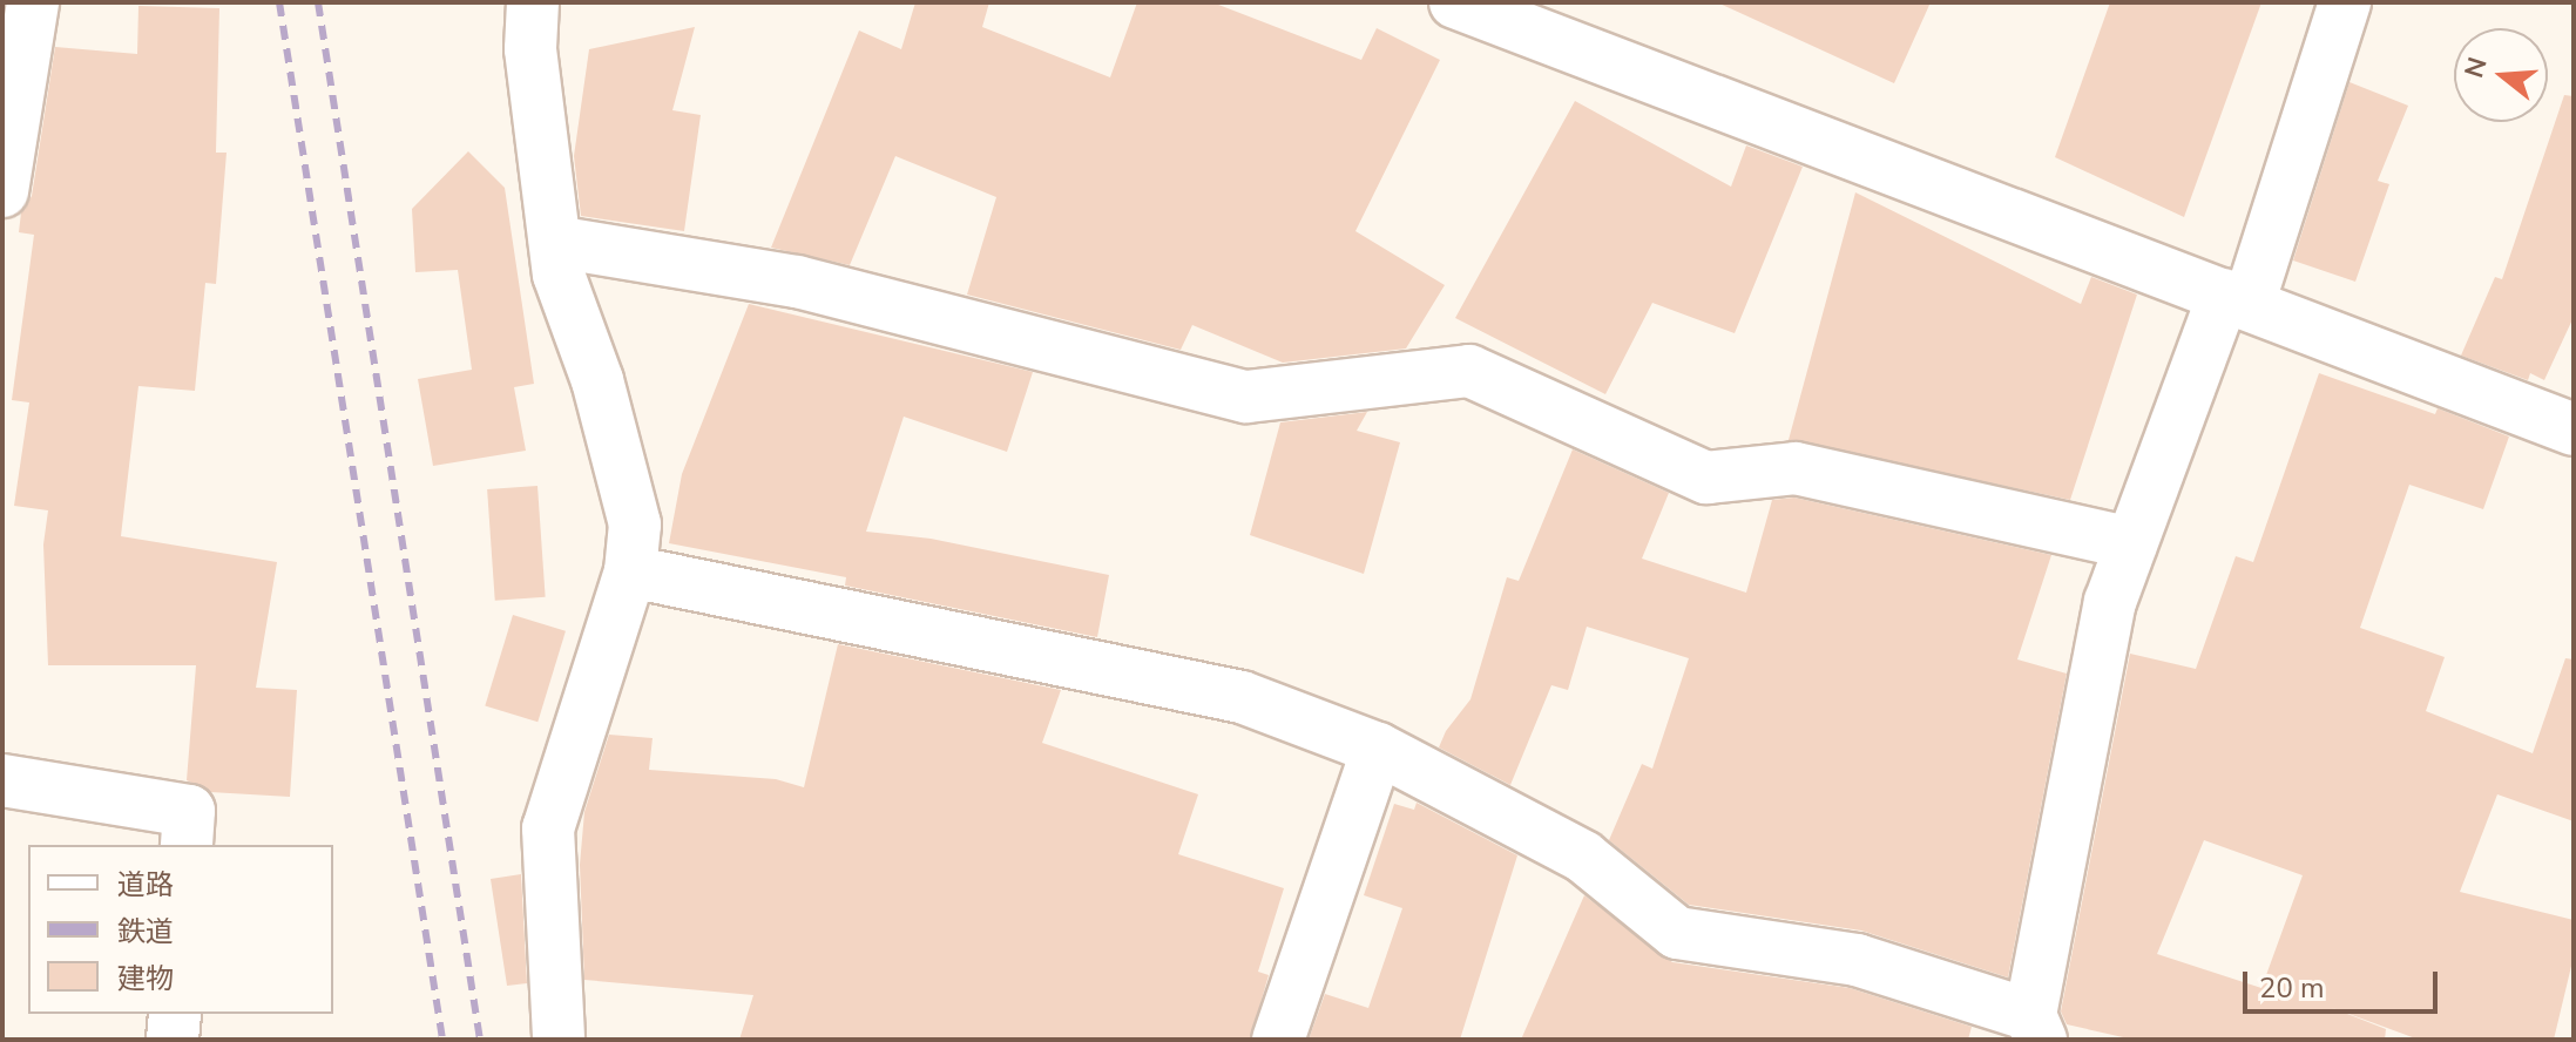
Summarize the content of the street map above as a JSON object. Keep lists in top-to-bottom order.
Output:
{
  "legend": ["道路", "鉄道", "建物"],
  "scale_bar": "20 m",
  "north": "left"
}
